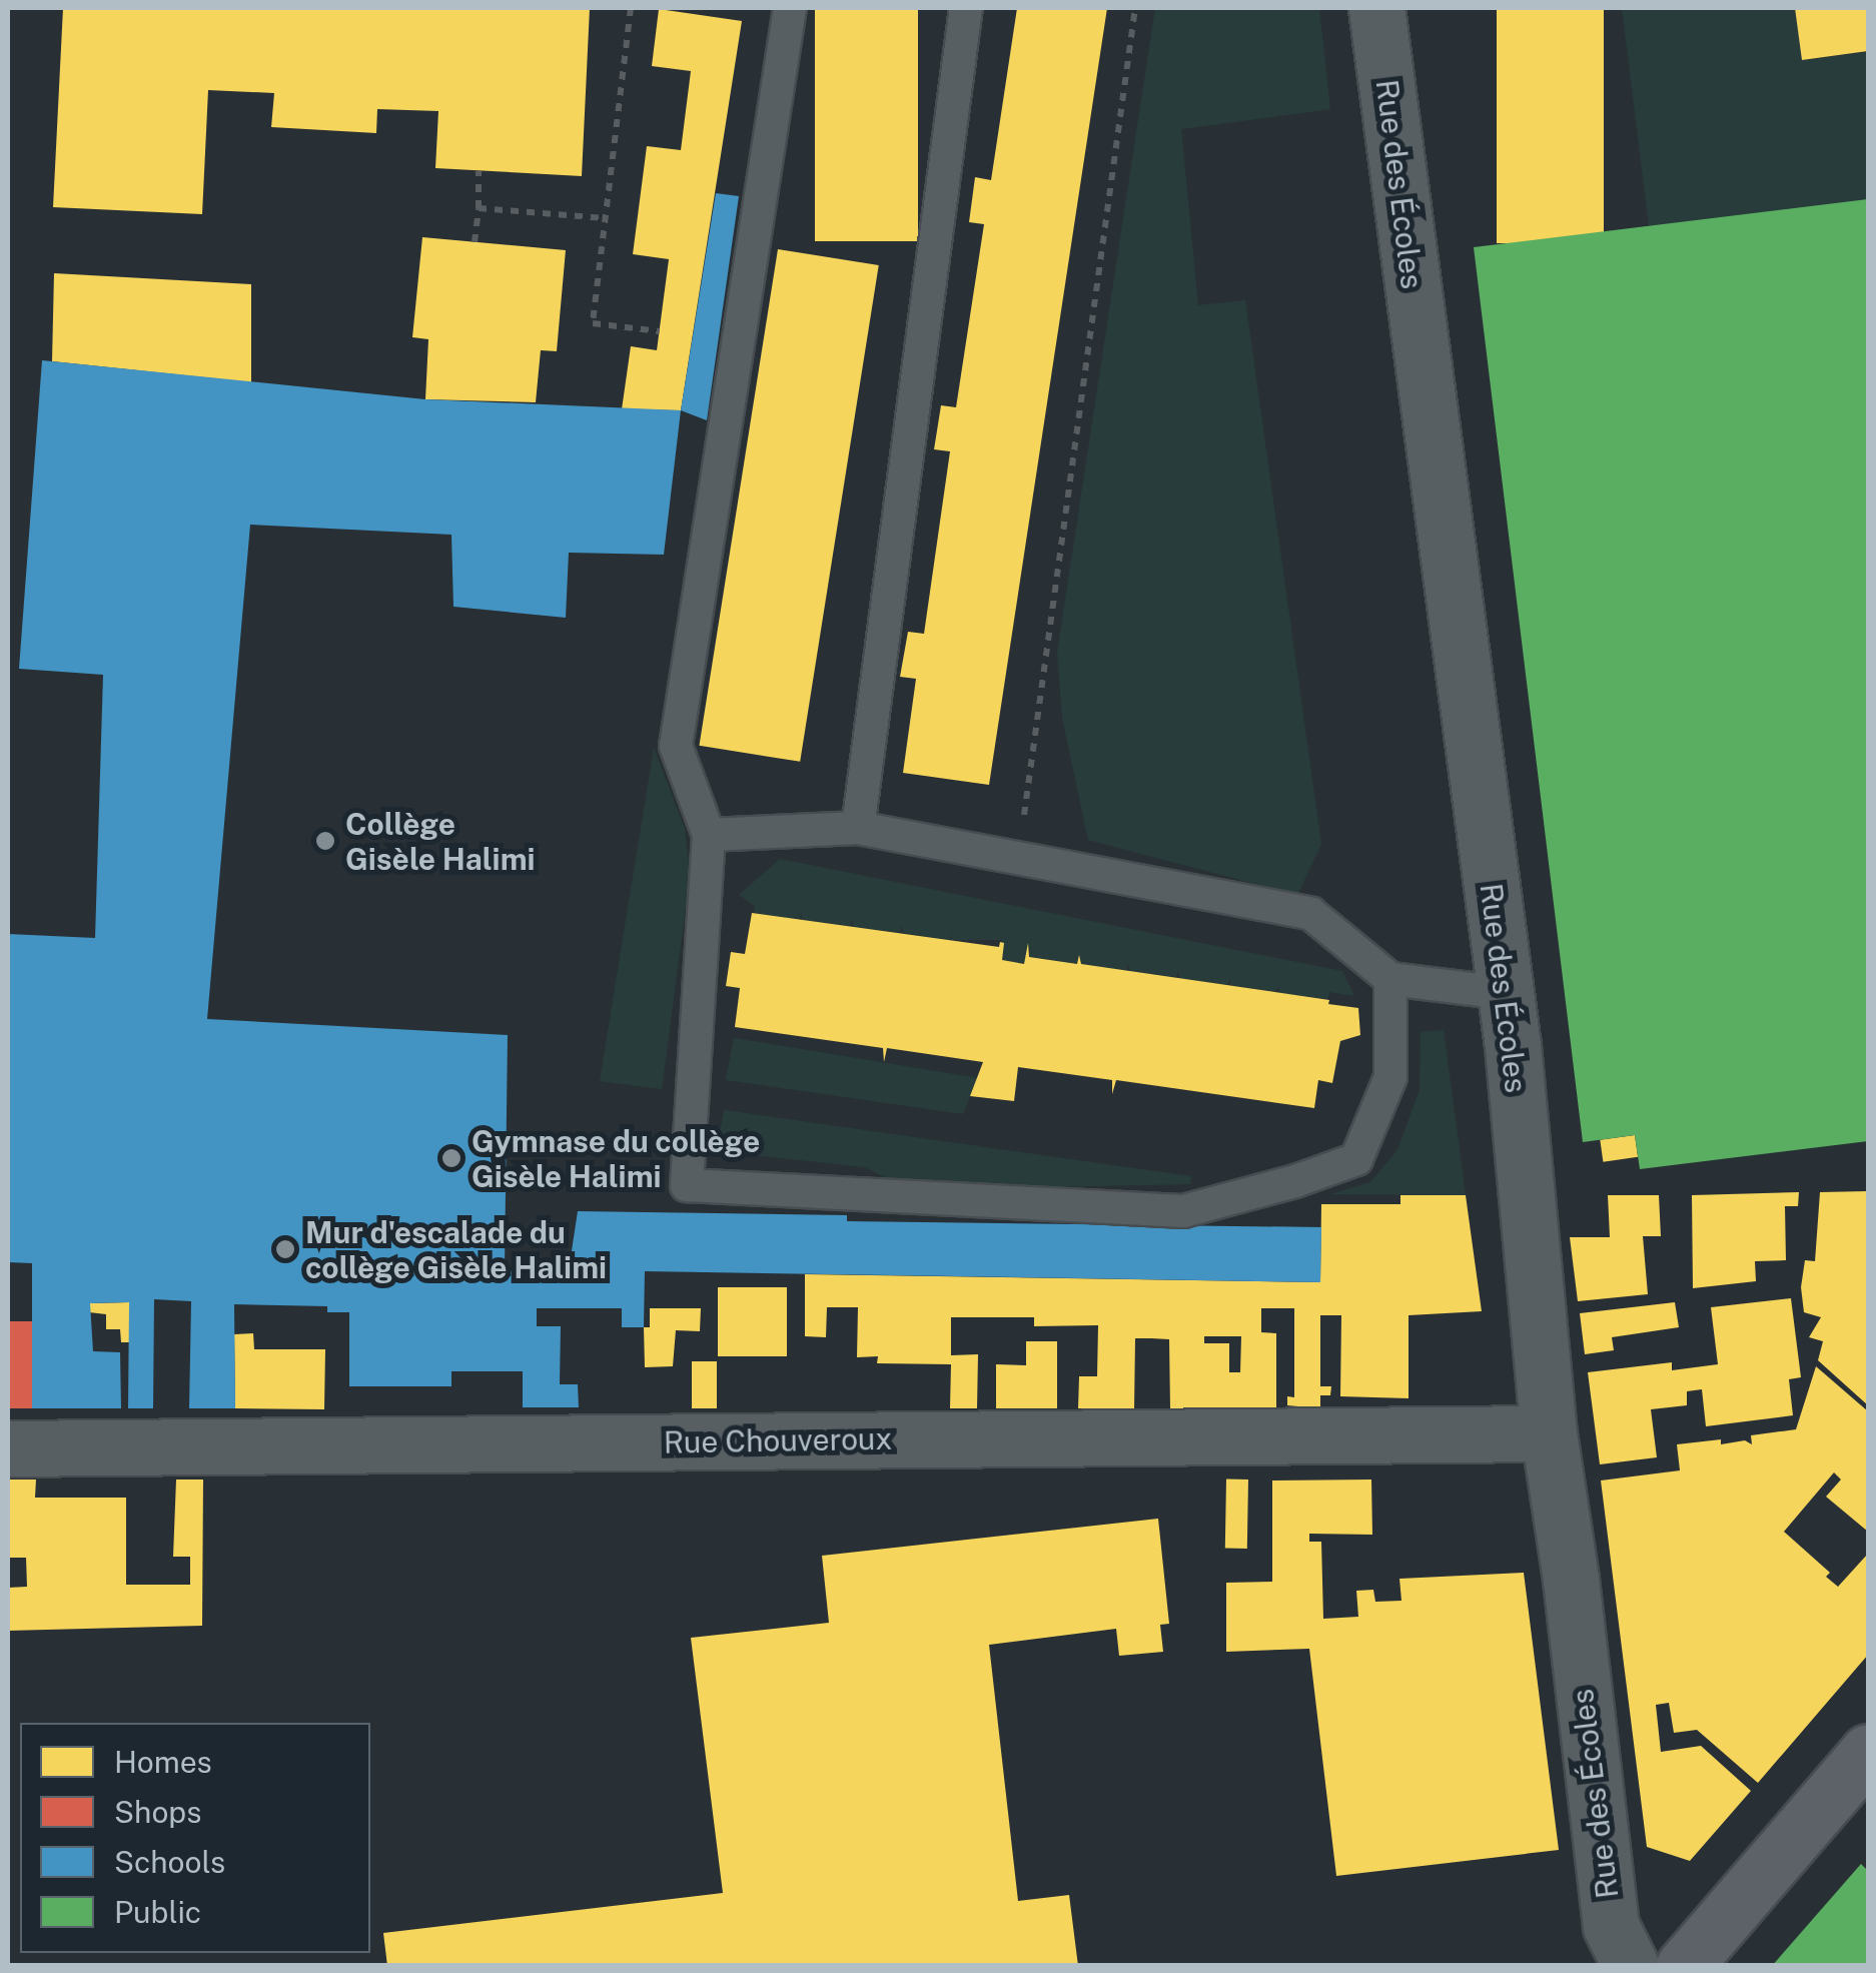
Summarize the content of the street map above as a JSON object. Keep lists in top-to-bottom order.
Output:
{
  "streets": {
    "street": ["Rue des Écoles", "Rue Chouveroux"]
  },
  "crossings": [
    ["Rue des Écoles", "Rue Chouveroux"]
  ],
  "places": ["Collège Gisèle Halimi", "Gymnase du collège Gisèle Halimi", "Mur d'escalade du collège Gisèle Halimi"],
  "legend": [
    "Homes",
    "Shops",
    "Schools",
    "Public"
  ]
}
